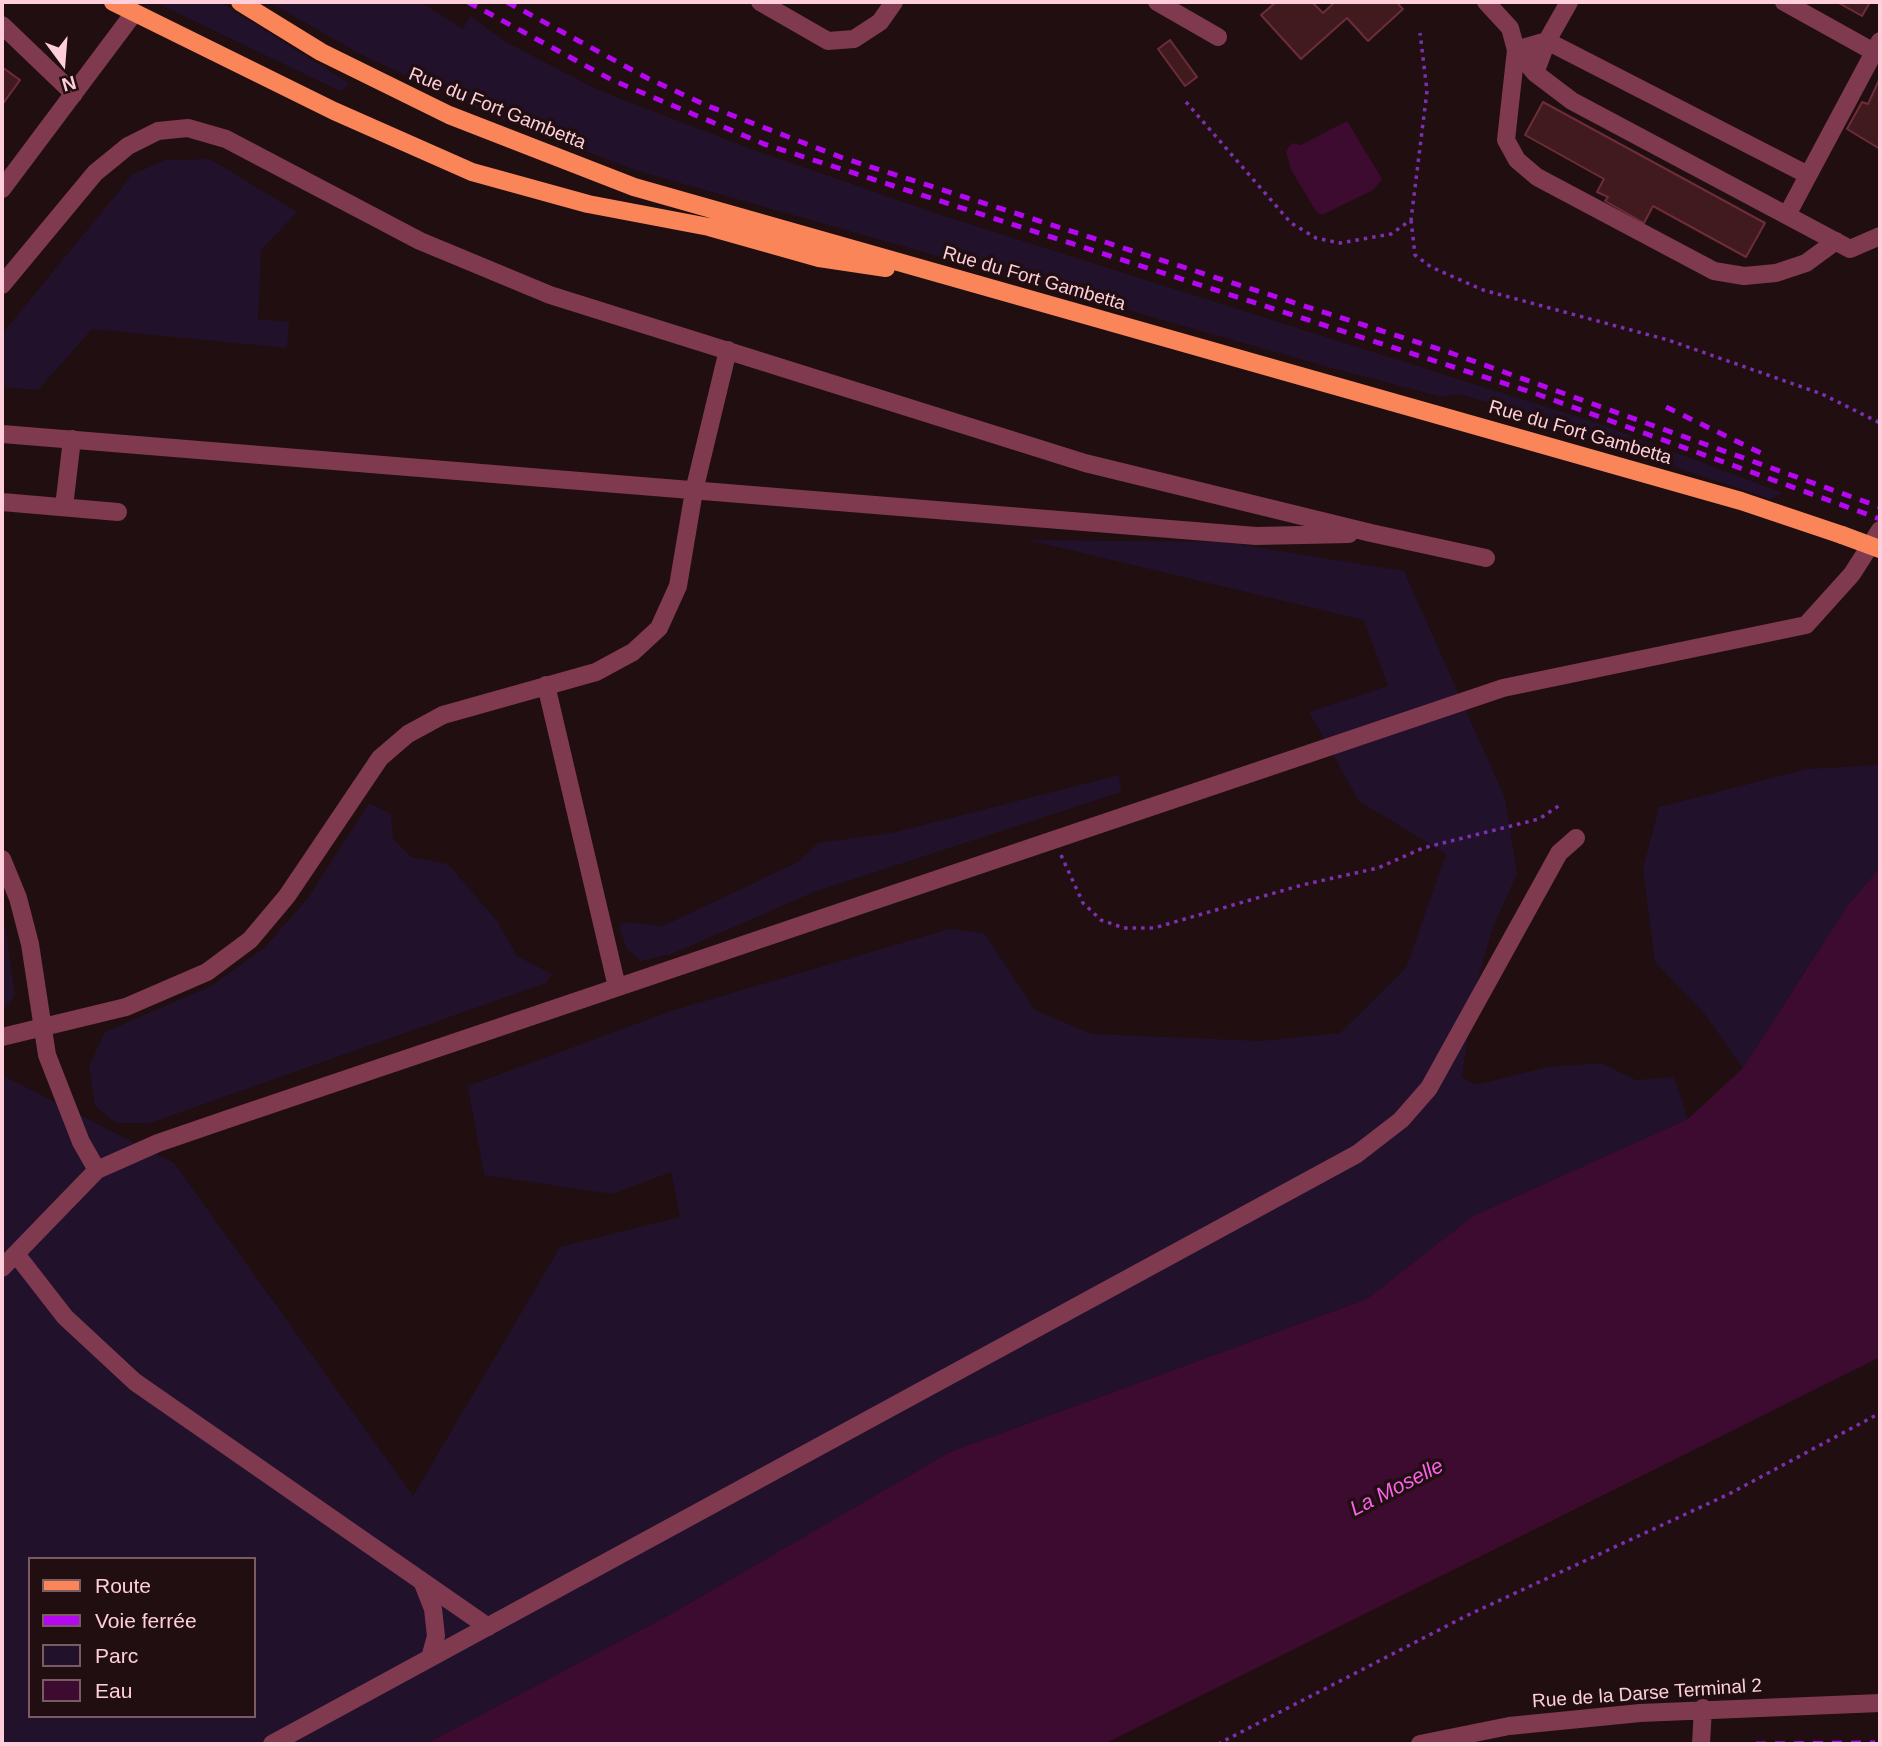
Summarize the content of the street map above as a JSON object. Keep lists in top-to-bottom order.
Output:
{
  "streets": {
    "main road": ["Rue du Fort Gambetta"],
    "street": ["Rue de la Darse Terminal 2"]
  },
  "water": ["La Moselle"],
  "legend": [
    "Route",
    "Voie ferrée",
    "Parc",
    "Eau"
  ],
  "north": "bottom"
}
